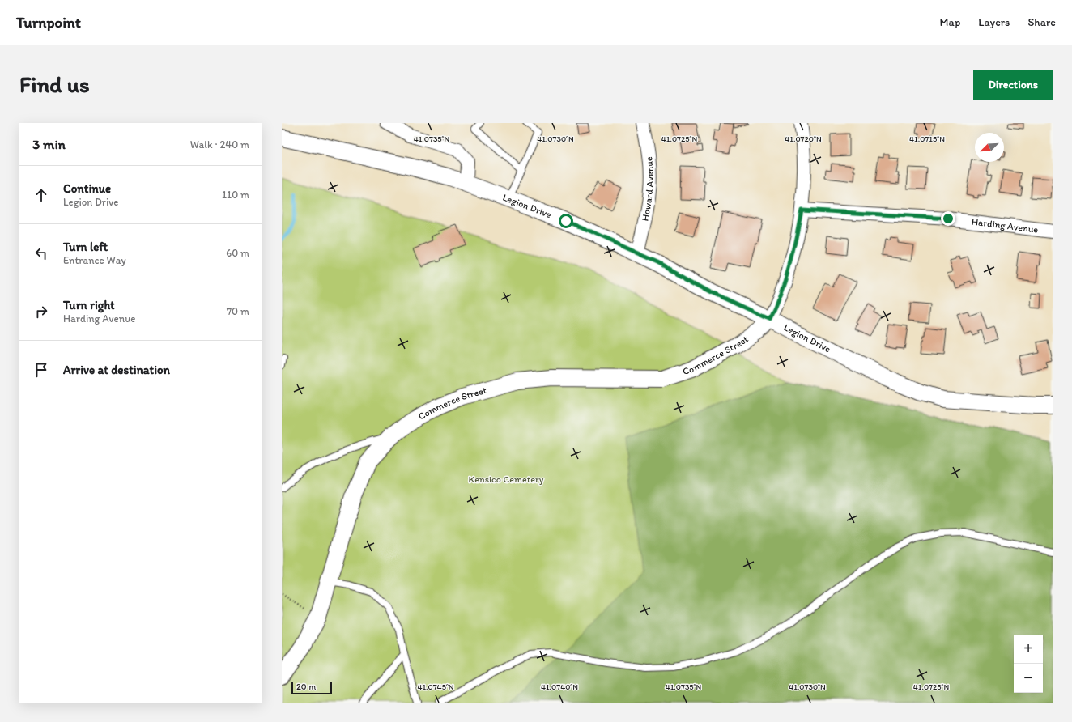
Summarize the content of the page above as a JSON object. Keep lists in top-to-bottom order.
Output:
{
  "streets": {
    "street": [
      "Howard Avenue",
      "Legion Drive",
      "Harding Avenue",
      "Commerce Street"
    ]
  },
  "crossings": [
    ["Howard Avenue", "Legion Drive"],
    ["Legion Drive", "Commerce Street"]
  ],
  "parks": ["Kensico Cemetery"],
  "scale_bar": "20 m",
  "north": "bottom left",
  "page": {
    "header": "Turnpoint",
    "nav": ["Map", "Layers", "Share"],
    "buttons": "Directions",
    "title": "Find us",
    "heading": ["3 min", "Walk · 240 m"],
    "list": [
      ["Continue", "Legion Drive", "110 m"],
      ["Turn left", "Entrance Way", "60 m"],
      ["Turn right", "Harding Avenue", "70 m"],
      "Arrive at destination"
    ],
    "map_buttons": ["+", "−"],
    "scale": "20 m"
  },
  "coordinates": [
    "41.0735°N",
    "41.0730°N",
    "41.0725°N",
    "41.0720°N",
    "41.0715°N",
    "41.0745°N",
    "41.0740°N"
  ]
}
